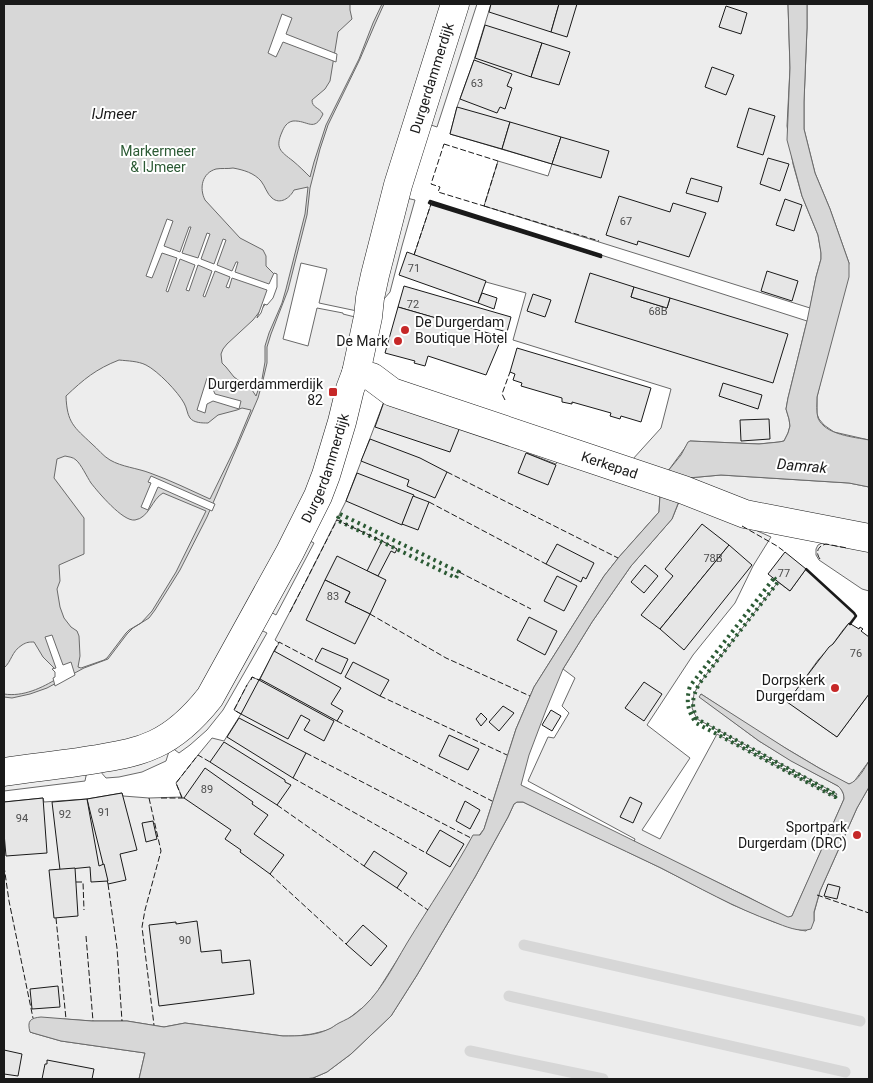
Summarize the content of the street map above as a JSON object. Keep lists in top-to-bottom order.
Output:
{
  "streets": {
    "street": ["Durgerdammerdijk", "Kerkepad"]
  },
  "crossings": [
    ["Durgerdammerdijk", "Kerkepad"]
  ],
  "water": ["IJmeer", "Damrak"],
  "parks": ["Markermeer & IJmeer"],
  "places": {
    "other": [
      "De Durgerdam Boutique Hotel",
      "De Mark",
      "Dorpskerk Durgerdam",
      "Sportpark Durgerdam (DRC)"
    ],
    "transit": ["Durgerdammerdijk 82"]
  },
  "house_numbers": [
    "63",
    "67",
    "71",
    "72",
    "68B",
    "78B",
    "77",
    "83",
    "76",
    "89",
    "91",
    "92",
    "94",
    "90"
  ]
}
